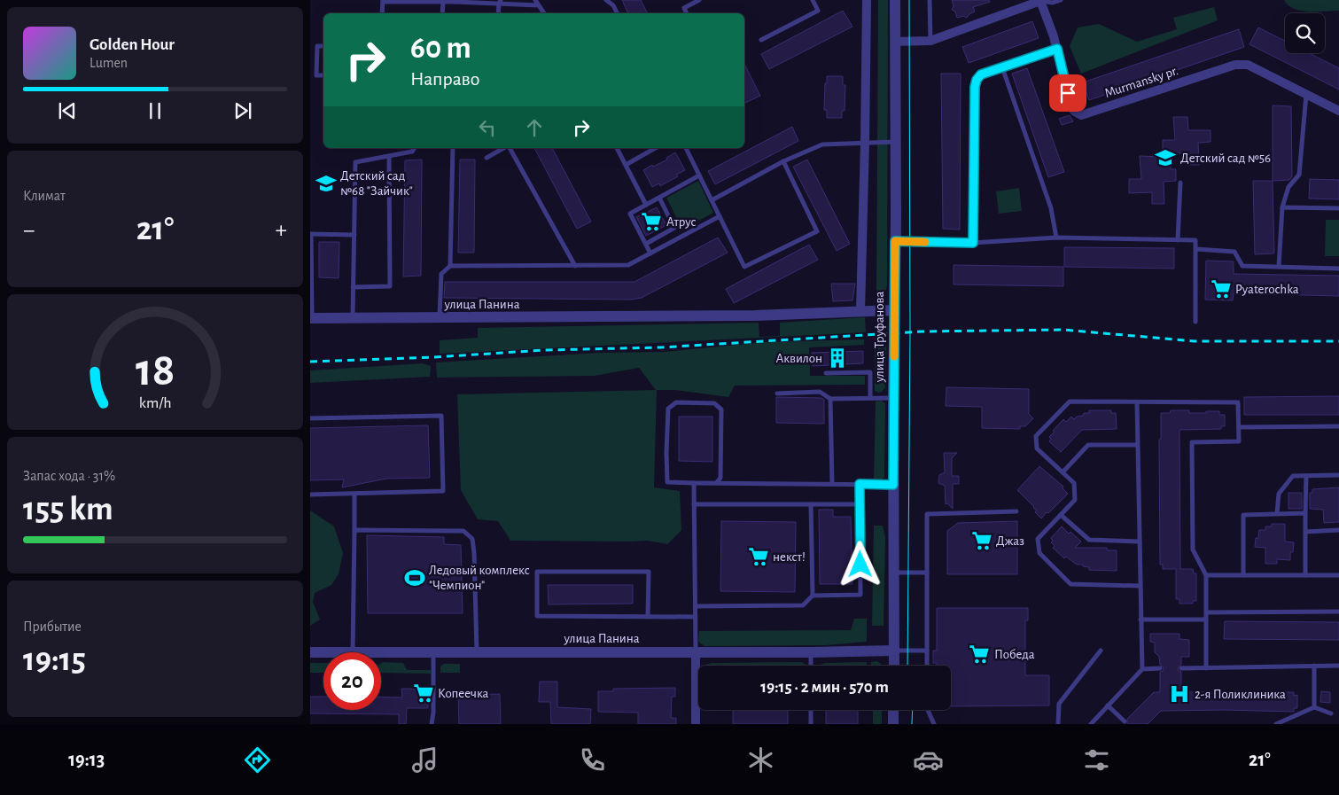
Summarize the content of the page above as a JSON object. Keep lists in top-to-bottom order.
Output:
{
  "streets": {
    "street": ["Murmansky pr.", "улица Панина", "улица Труфанова"]
  },
  "crossings": [
    ["улица Панина", "улица Труфанова"]
  ],
  "places": {
    "school or university": ["Детский сад №56", "Детский сад №68 \"Зайчик\""],
    "supermarket": [
      "Атрус",
      "Pyaterochka",
      "Джаз",
      "некст!",
      "Победа",
      "Копеечка"
    ],
    "building": ["Аквилон"],
    "sports": ["Ледовый комплекс \"Чемпион\""],
    "hospital": ["2-я Поликлиника"]
  },
  "page": {
    "turn": ["60 m", "Направо"],
    "song": ["Golden Hour", "Lumen"],
    "tile": [
      "Климат",
      ["Запас хода · 31%", "155 km"],
      ["Прибытие", "19:15"]
    ],
    "heat": ["−", "21°", "+"],
    "limit": "20",
    "trip": "19:15 · 2 мин · 570 m",
    "tabs": ["19:13", "21°"],
    "gauge": ["18", "km/h"]
  }
}
